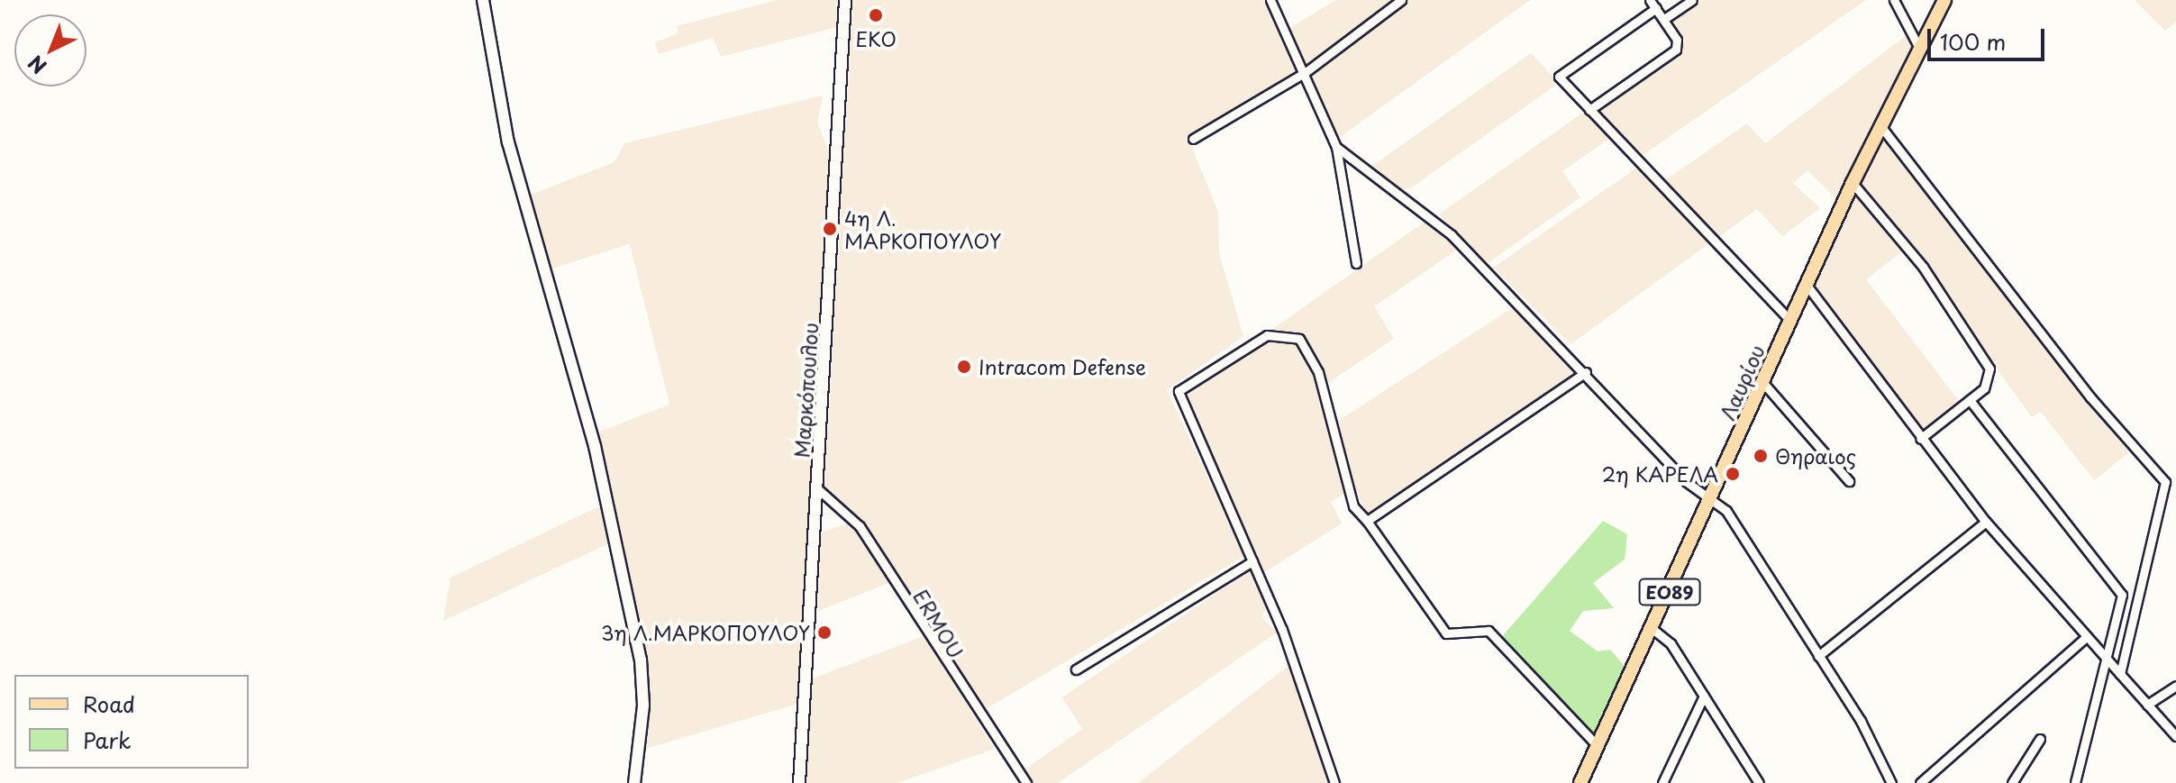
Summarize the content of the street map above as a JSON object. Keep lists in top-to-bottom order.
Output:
{
  "streets": {
    "main road": ["Λαυρίου", "ΕΟ89"],
    "street": ["Μαρκόπουλου", "ERMOU"]
  },
  "crossings": [
    ["Μαρκόπουλου", "ERMOU"]
  ],
  "places": [
    "EKO",
    "4η Λ. ΜΑΡΚΟΠΟΥΛΟΥ",
    "Intracom Defense",
    "Θηραιος",
    "2η ΚΑΡΕΛΑ",
    "3η Λ.ΜΑΡΚΟΠΟΥΛΟΥ"
  ],
  "legend": ["Road", "Park"],
  "scale_bar": "100 m",
  "north": "bottom left"
}
